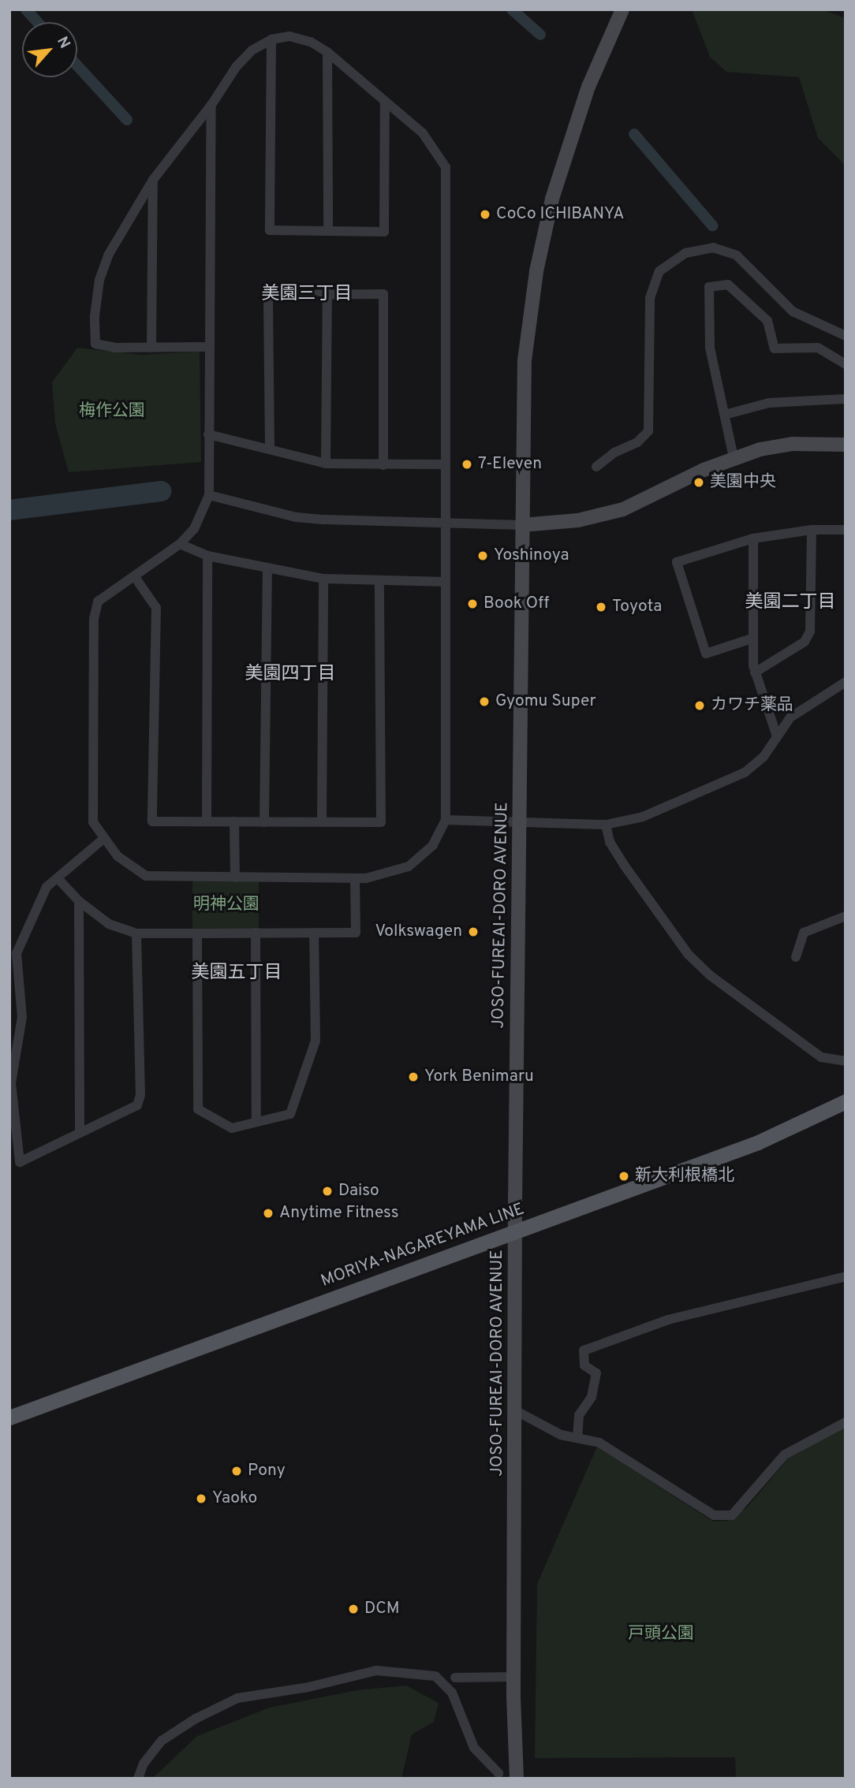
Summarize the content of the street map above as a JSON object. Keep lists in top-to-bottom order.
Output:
{
  "streets": {
    "main road": ["MORIYA-NAGAREYAMA LINE"],
    "street": ["JOSO-FUREAI-DORO AVENUE"]
  },
  "crossings": [
    ["JOSO-FUREAI-DORO AVENUE", "MORIYA-NAGAREYAMA LINE"]
  ],
  "districts": [
    "美園三丁目",
    "美園二丁目",
    "美園四丁目",
    "美園五丁目"
  ],
  "parks": ["梅作公園", "明神公園", "戸頭公園"],
  "places": [
    "CoCo ICHIBANYA",
    "7-Eleven",
    "美園中央",
    "Yoshinoya",
    "Book Off",
    "Toyota",
    "Gyomu Super",
    "カワチ薬品",
    "Volkswagen",
    "York Benimaru",
    "新大利根橋北",
    "Daiso",
    "Anytime Fitness",
    "Pony",
    "Yaoko",
    "DCM"
  ],
  "north": "top right"
}
